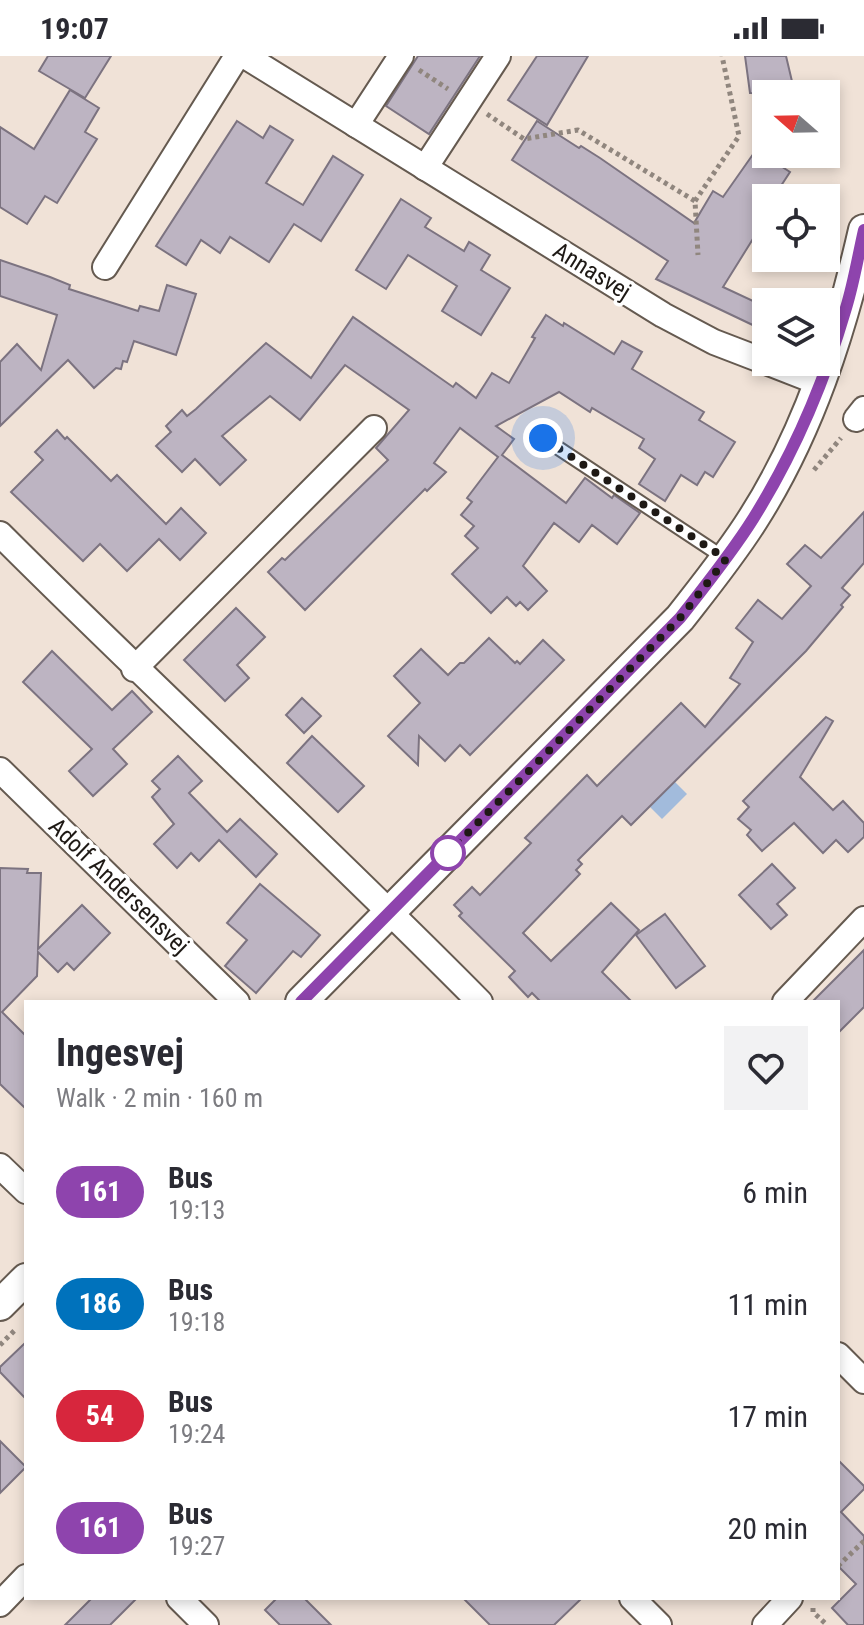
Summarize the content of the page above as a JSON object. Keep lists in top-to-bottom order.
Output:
{
  "streets": {
    "street": ["Annasvej", "Adolf Andersensvej"]
  },
  "lines": ["bus line 161"],
  "north": "left",
  "page": {
    "status": "19:07",
    "heading": ["Ingesvej", "Walk · 2 min · 160 m"],
    "list": [
      {
        "mark": "161",
        "name": "Bus",
        "note": "19:13",
        "value": "6 min"
      },
      {
        "mark": "186",
        "name": "Bus",
        "note": "19:18",
        "value": "11 min"
      },
      {
        "mark": "54",
        "name": "Bus",
        "note": "19:24",
        "value": "17 min"
      },
      {
        "mark": "161",
        "name": "Bus",
        "note": "19:27",
        "value": "20 min"
      }
    ]
  }
}
